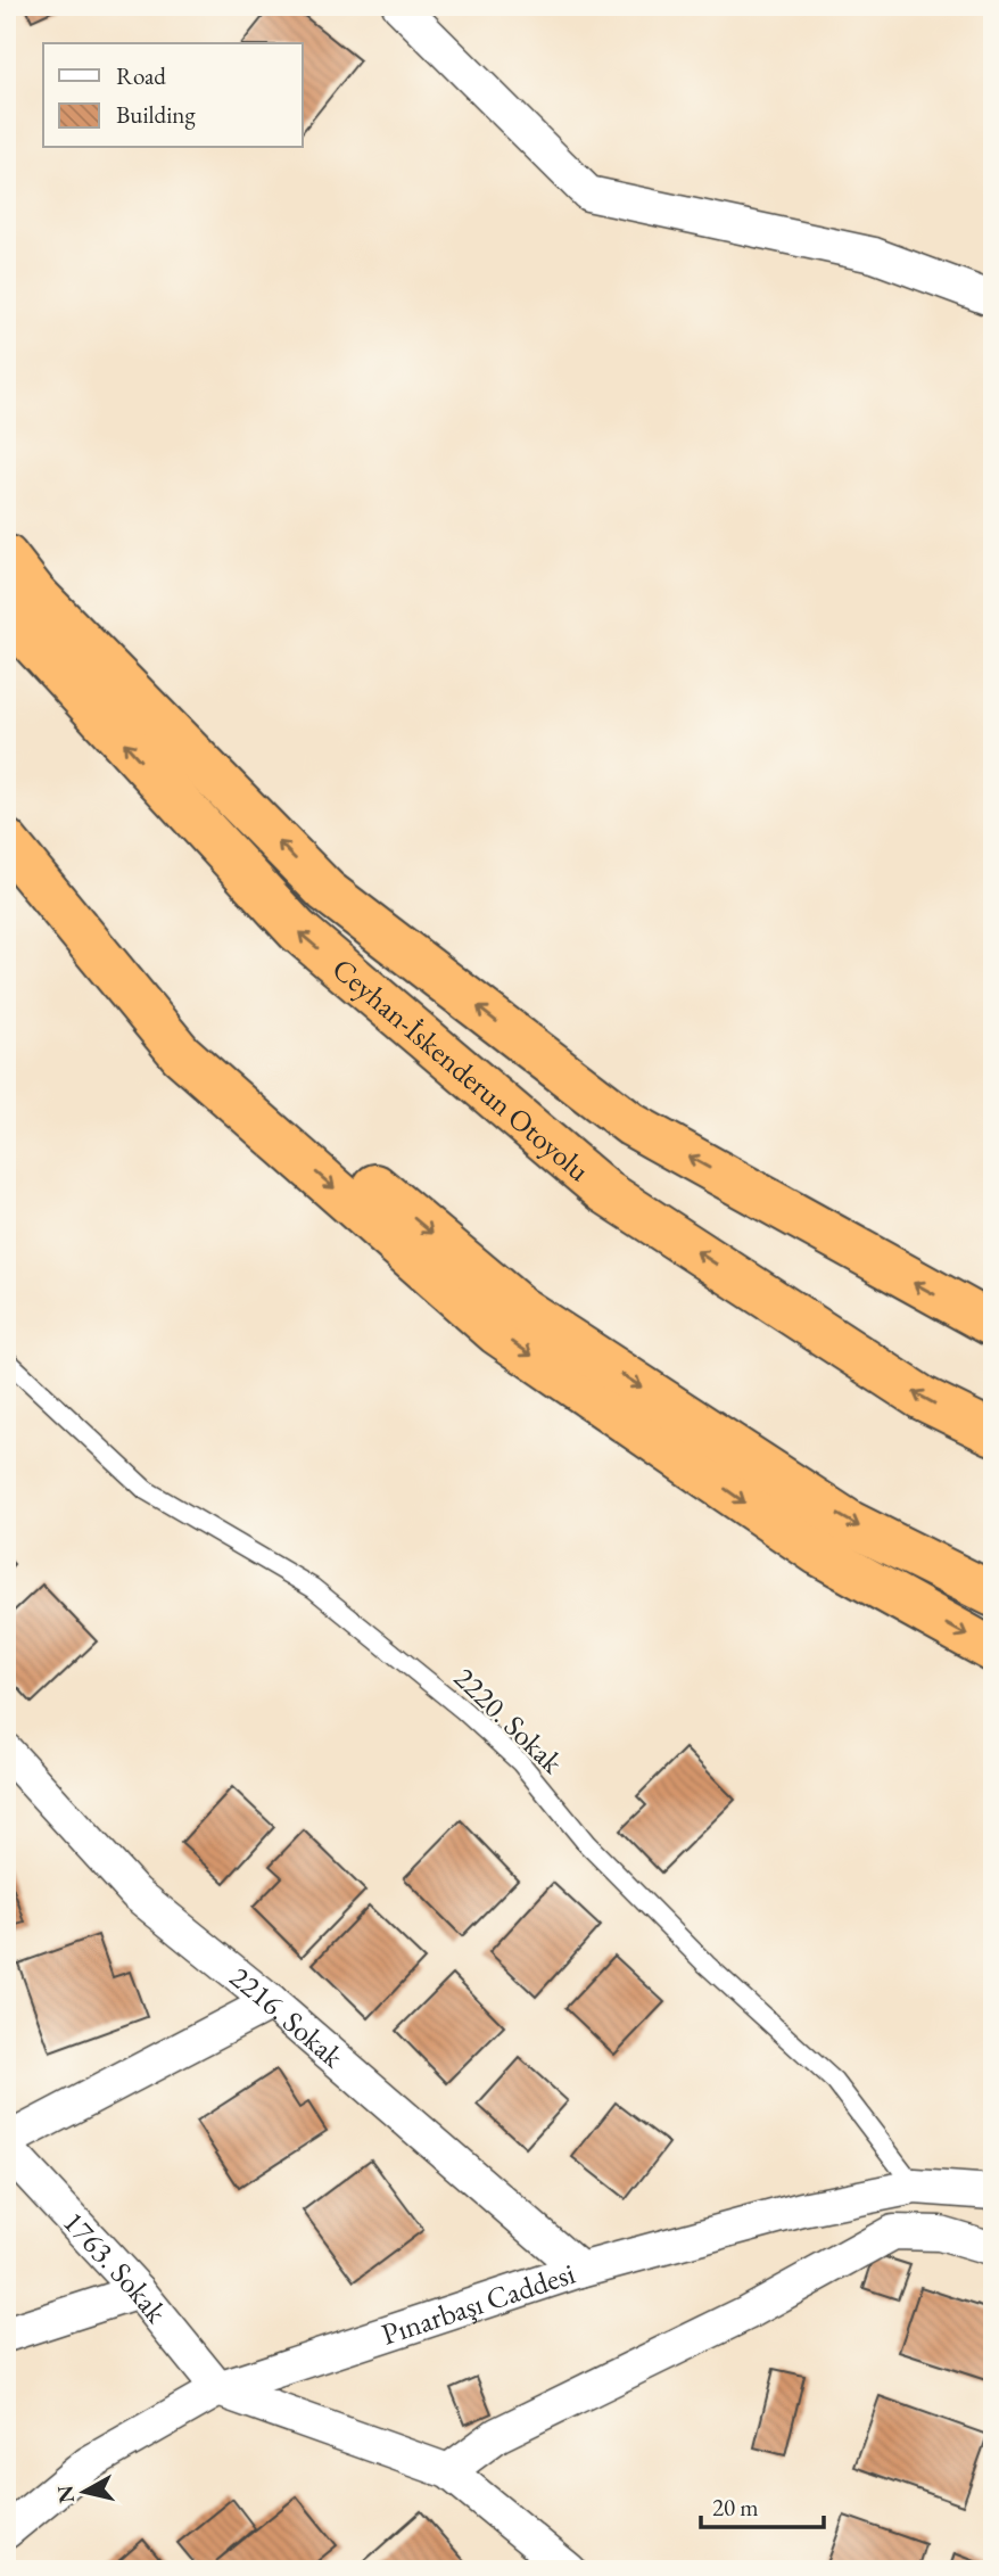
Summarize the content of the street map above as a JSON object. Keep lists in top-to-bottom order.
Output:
{
  "streets": {
    "highway": ["Ceyhan-İskenderun Otoyolu"],
    "street": ["2216. Sokak", "1763. Sokak", "Pınarbaşı Caddesi"],
    "lane": ["2220. Sokak"]
  },
  "crossings": [
    ["2220. Sokak", "Pınarbaşı Caddesi"],
    ["2216. Sokak", "Pınarbaşı Caddesi"],
    ["1763. Sokak", "Pınarbaşı Caddesi"]
  ],
  "legend": ["Road", "Building"],
  "scale_bar": "20 m",
  "north": "left"
}
